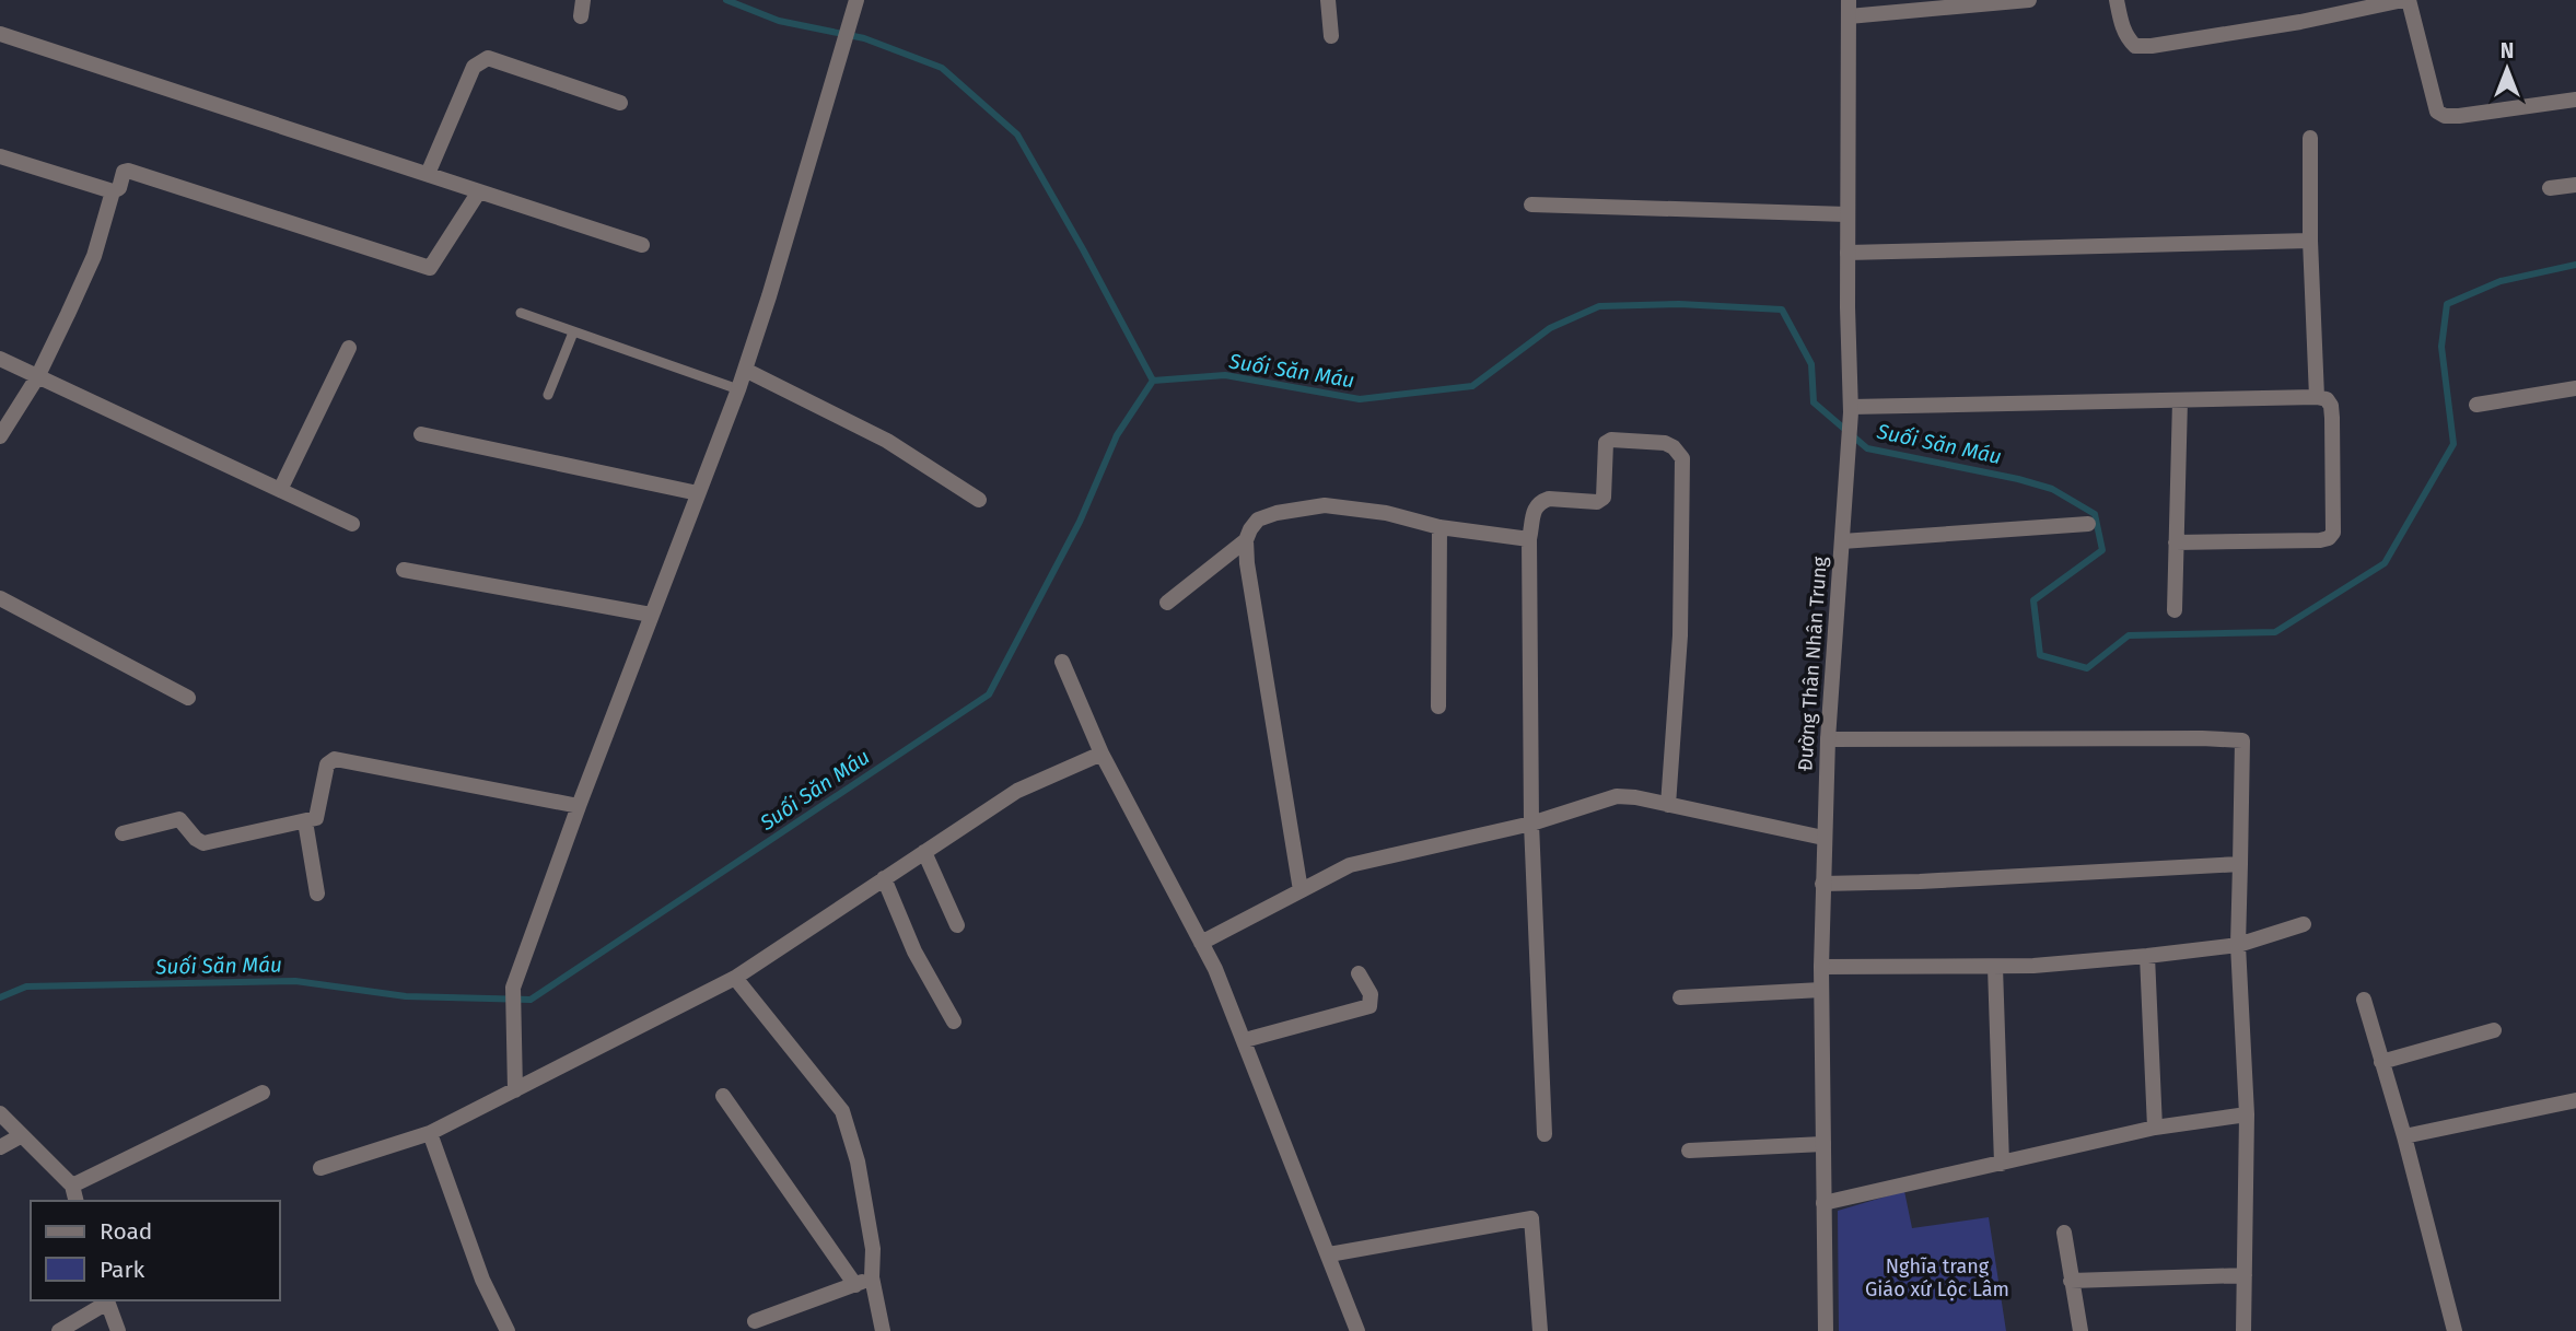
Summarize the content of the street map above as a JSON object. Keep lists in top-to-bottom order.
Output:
{
  "streets": {
    "street": ["Đường Thân Nhân Trung"]
  },
  "water": ["Suối Săn Máu"],
  "parks": ["Nghĩa trang Giáo xứ Lộc Lâm"],
  "legend": ["Road", "Park"],
  "north": "top"
}
